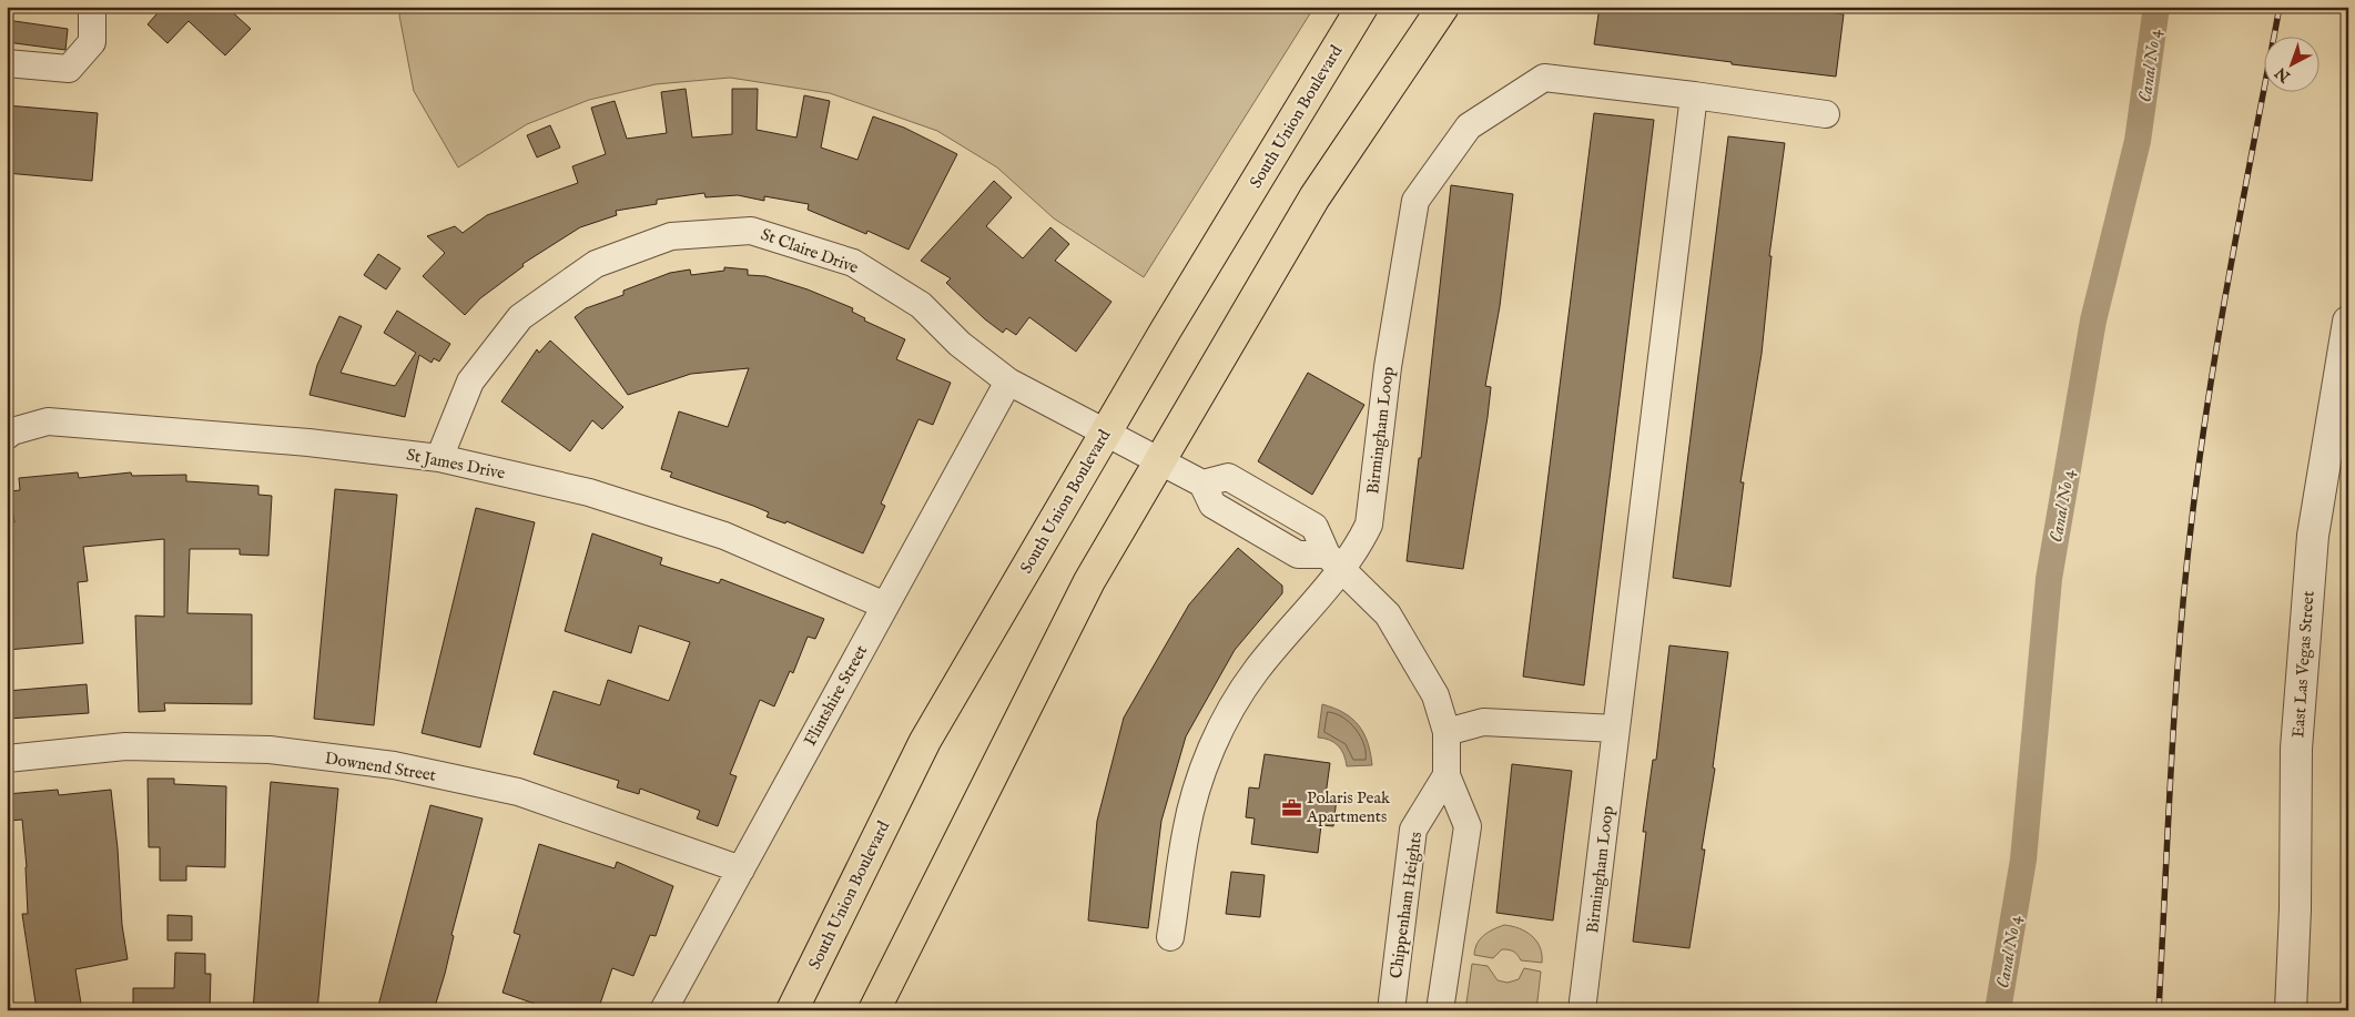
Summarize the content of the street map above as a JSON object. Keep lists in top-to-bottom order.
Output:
{
  "streets": {
    "main road": ["South Union Boulevard"],
    "street": [
      "St Claire Drive",
      "Birmingham Loop",
      "St James Drive",
      "East Las Vegas Street",
      "Flintshire Street",
      "Downend Street",
      "Chippenham Heights"
    ]
  },
  "crossings": [
    ["South Union Boulevard", "St Claire Drive"],
    ["St Claire Drive", "St James Drive"],
    ["St Claire Drive", "Flintshire Street"],
    ["St James Drive", "Flintshire Street"],
    ["Flintshire Street", "Downend Street"]
  ],
  "water": ["Canal No 4"],
  "places": {
    "office": ["Polaris Peak Apartments"]
  },
  "north": "bottom left"
}
